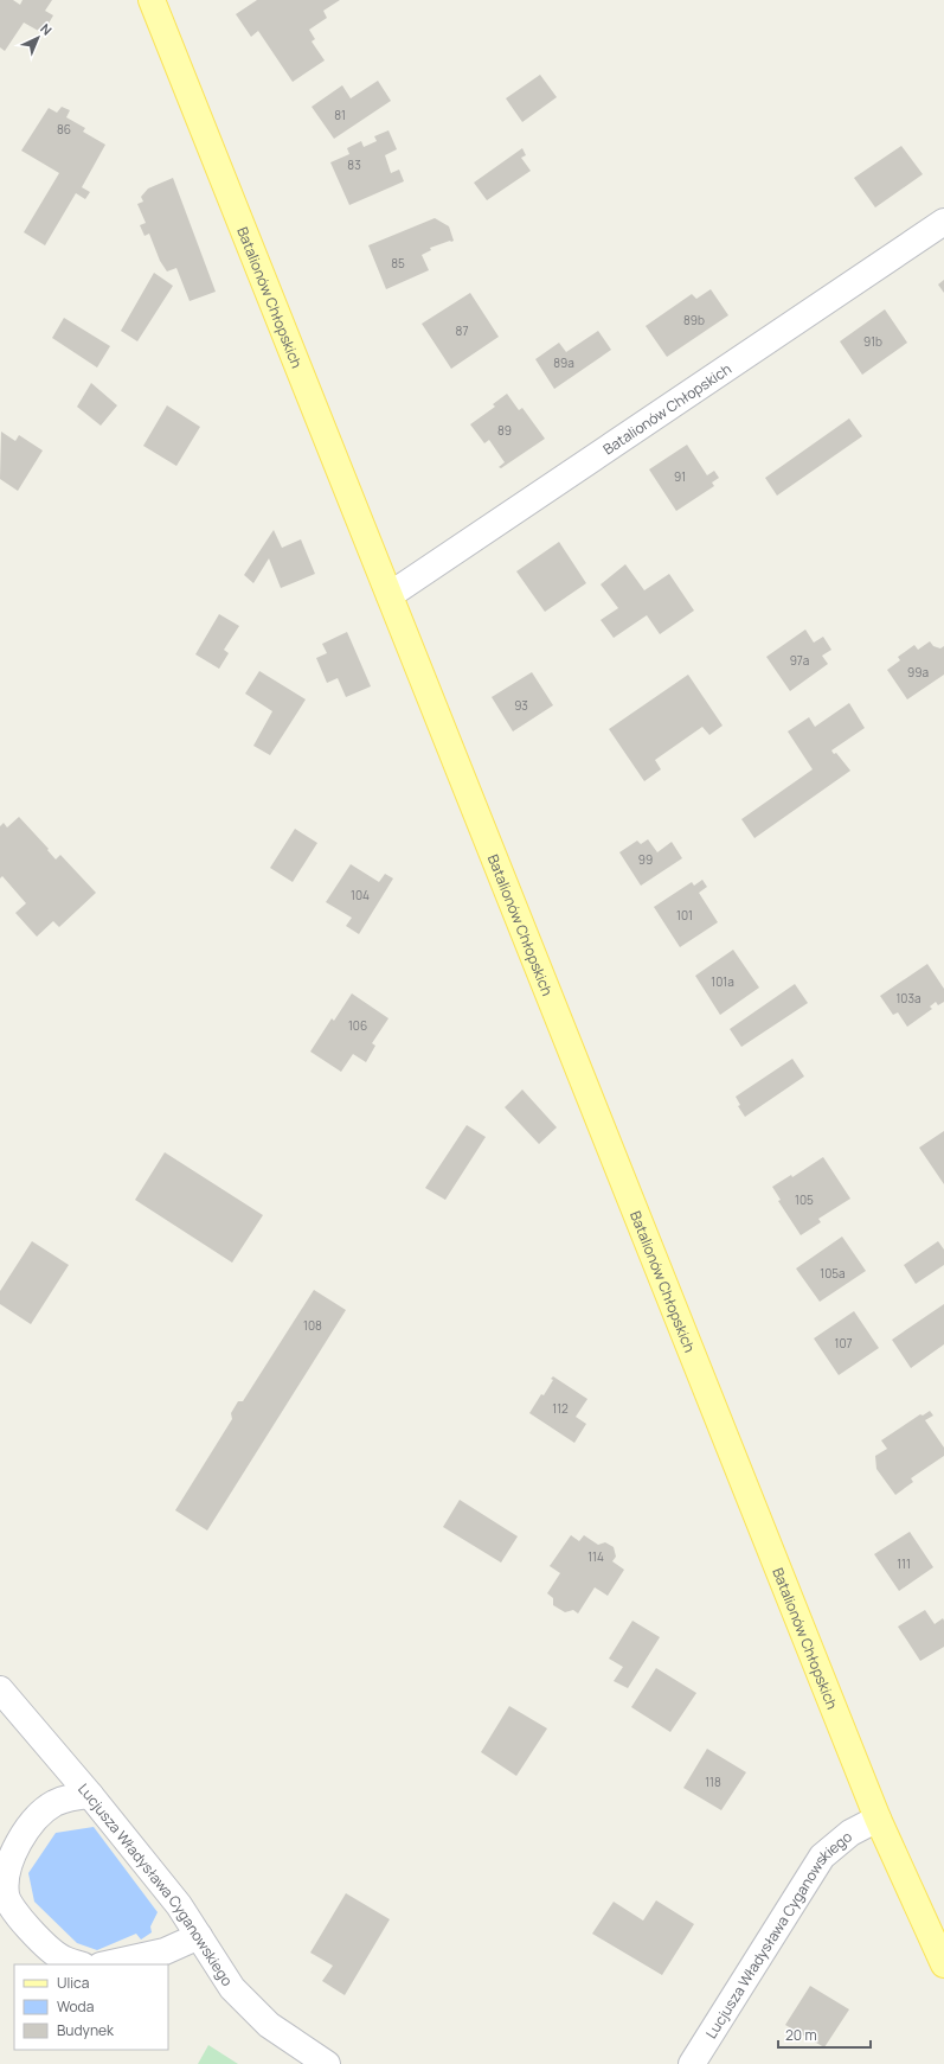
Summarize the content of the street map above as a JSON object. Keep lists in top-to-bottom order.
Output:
{
  "streets": {
    "main road": ["Batalionów Chłopskich"],
    "street": ["Lucjusza Władysława Cyganowskiego"]
  },
  "crossings": [
    ["Batalionów Chłopskich", "Lucjusza Władysława Cyganowskiego"]
  ],
  "house_numbers": [
    "81",
    "86",
    "83",
    "85",
    "89b",
    "87",
    "91b",
    "89a",
    "89",
    "91",
    "97a",
    "99a",
    "93",
    "99",
    "104",
    "101",
    "101a",
    "103a",
    "106",
    "105",
    "105a",
    "108",
    "107",
    "112",
    "114",
    "111",
    "118"
  ],
  "legend": ["Ulica", "Woda", "Budynek"],
  "scale_bar": "20 m",
  "north": "top right"
}
